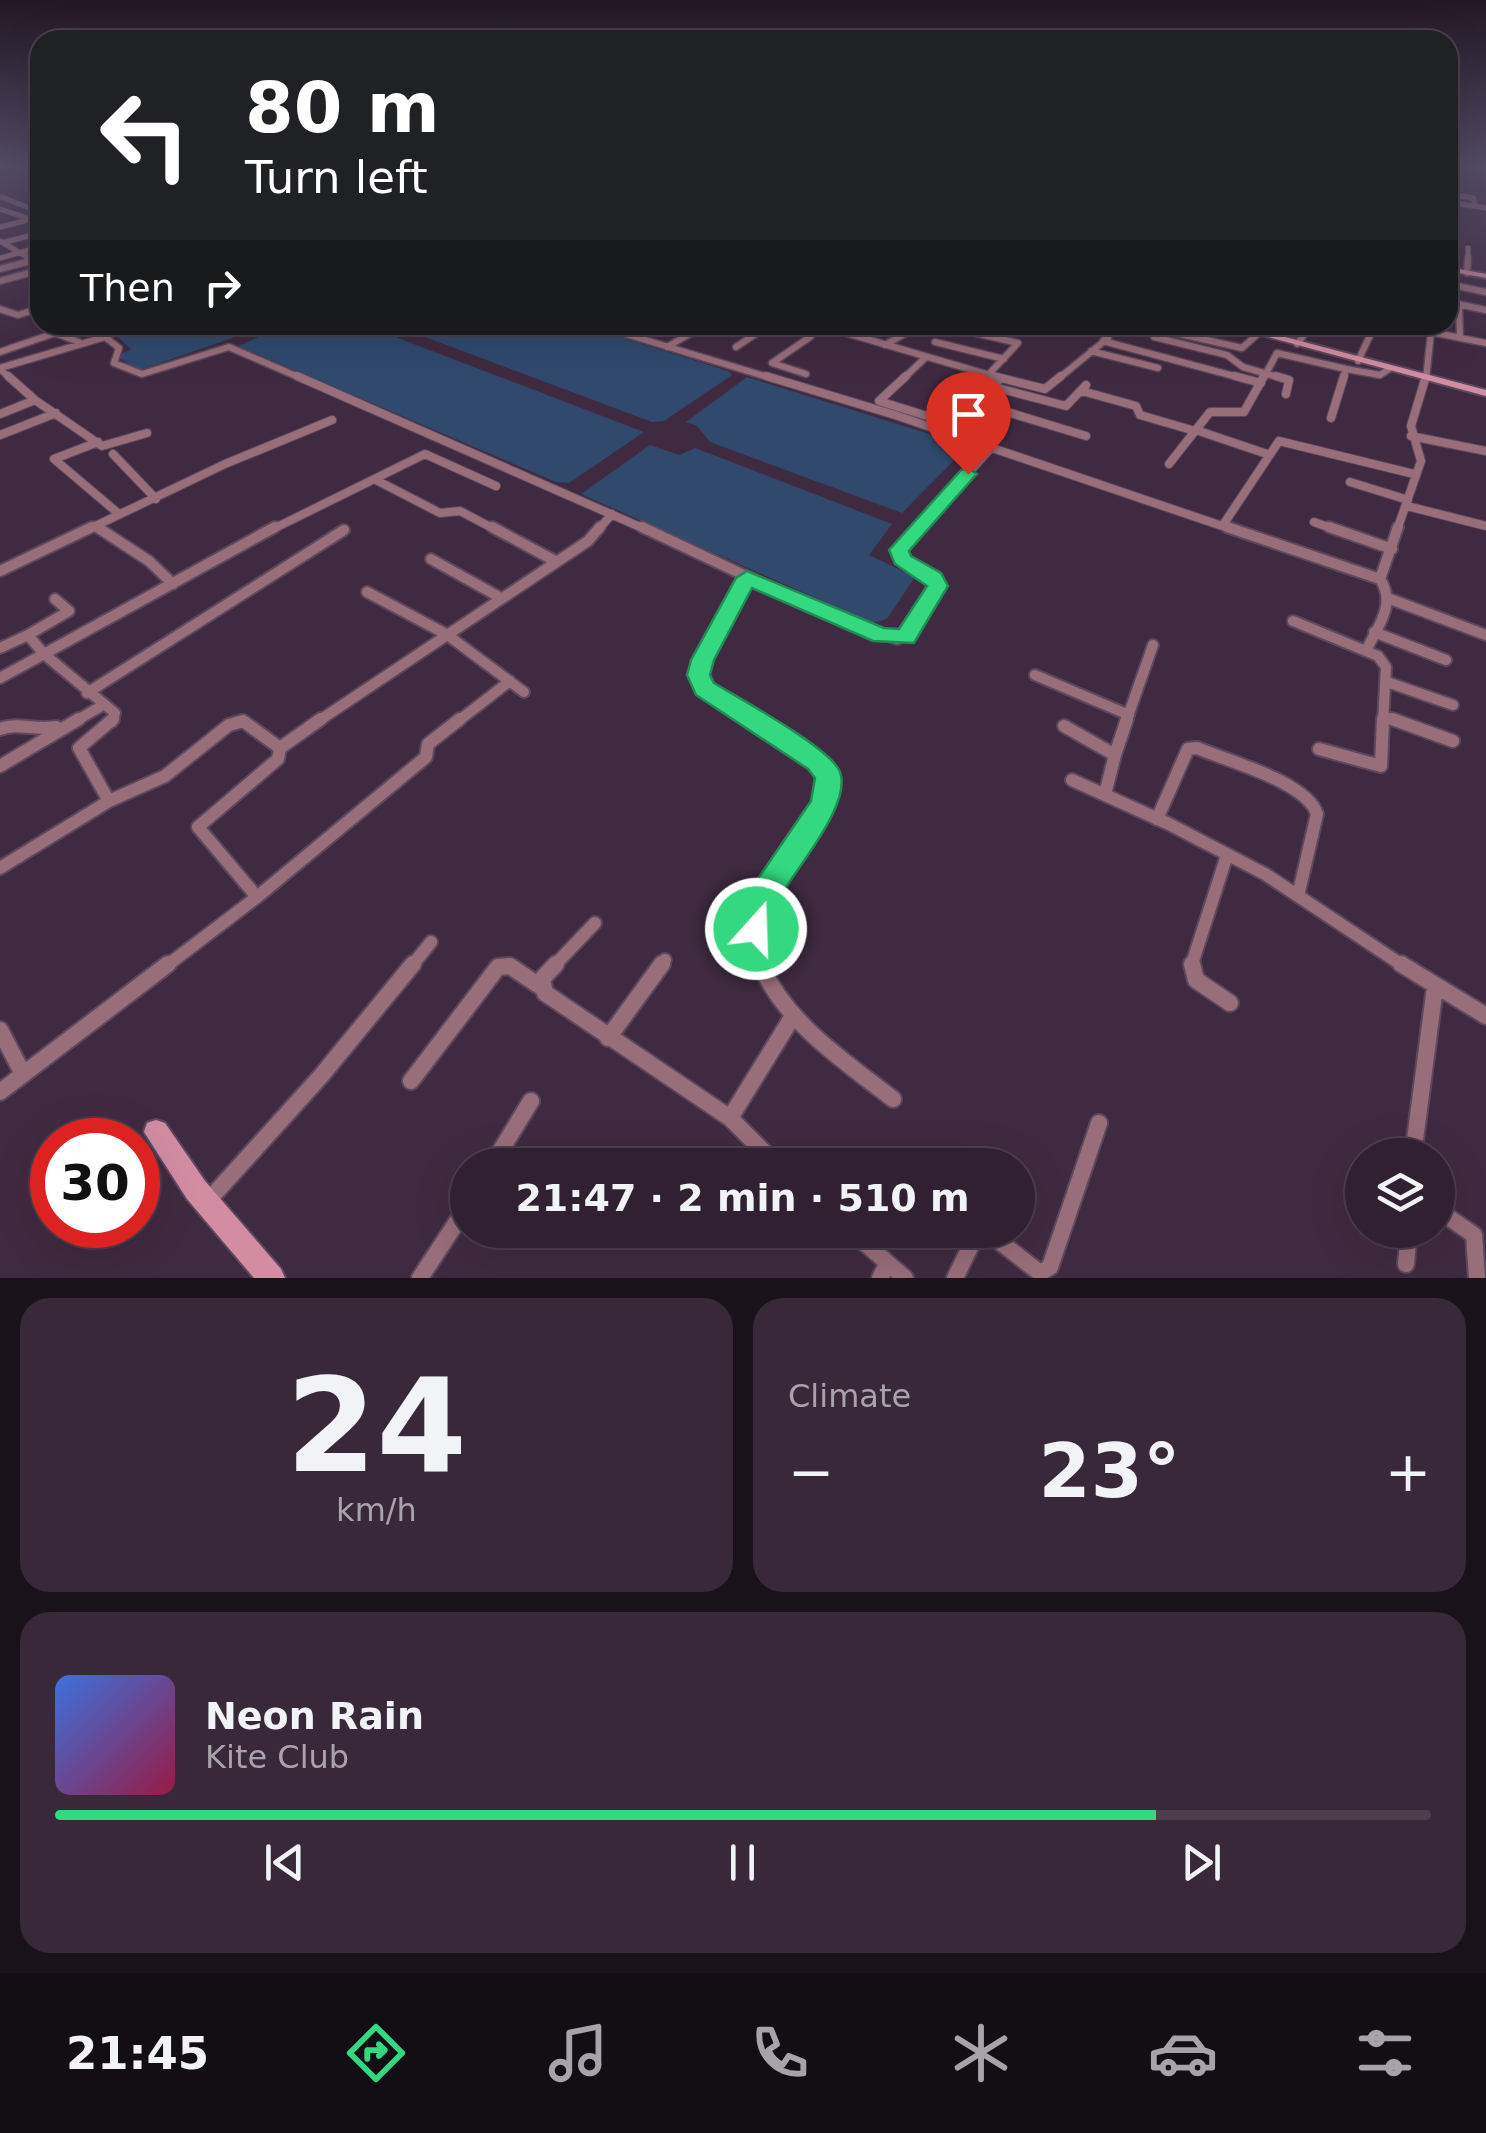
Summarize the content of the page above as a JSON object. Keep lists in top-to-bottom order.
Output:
{
  "page": {
    "turn": ["80 m", "Turn left"],
    "then": "Then",
    "limit": "30",
    "trip": "21:47 · 2 min · 510 m",
    "tile": [
      ["24", "km/h"],
      "Climate"
    ],
    "heat": ["−", "23°", "+"],
    "song": ["Neon Rain", "Kite Club"],
    "tabs": "21:45"
  }
}
